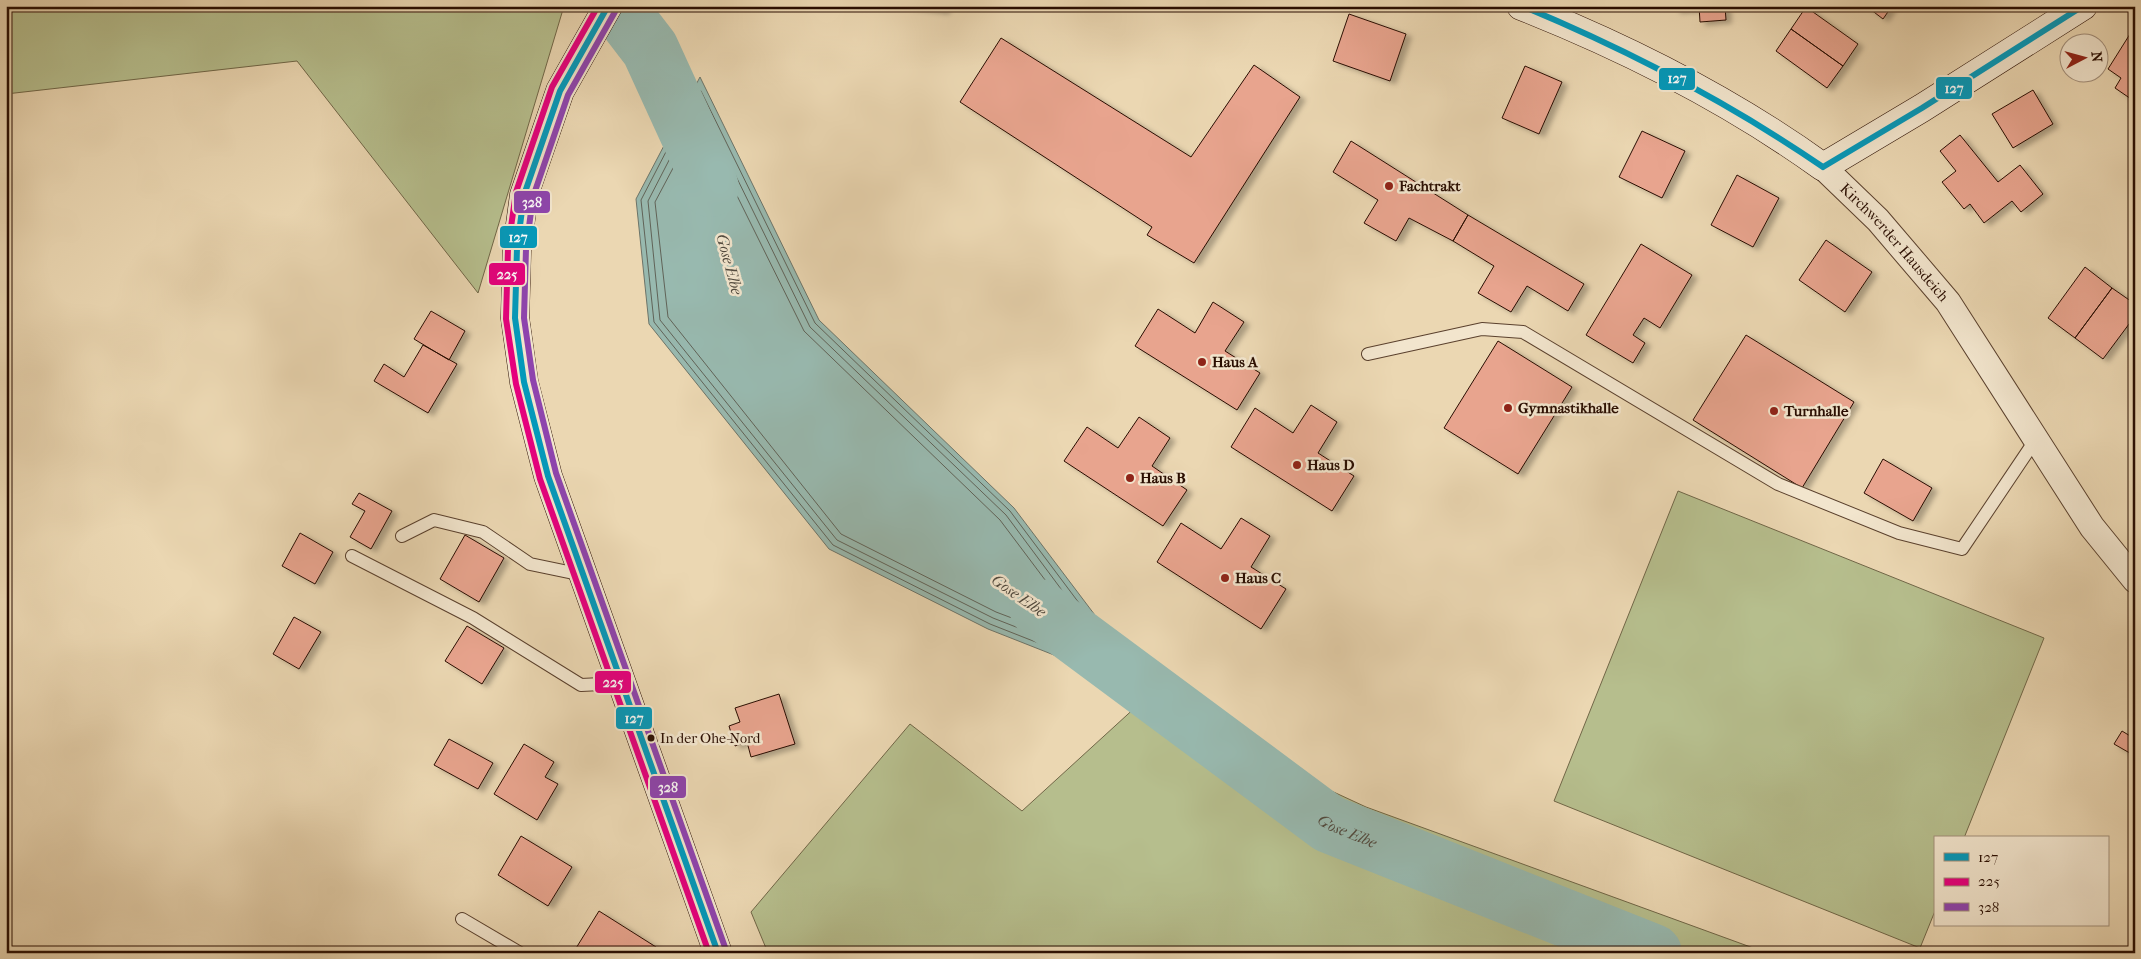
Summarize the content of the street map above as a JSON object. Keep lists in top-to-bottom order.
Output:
{
  "streets": {
    "main road": ["Kirchwerder Hausdeich"]
  },
  "water": ["Gose Elbe"],
  "places": [
    "Fachtrakt",
    "Haus A",
    "Gymnastikhalle",
    "Turnhalle",
    "Haus D",
    "Haus B",
    "Haus C",
    "In der Ohe-Nord"
  ],
  "lines": ["transit line 127", "transit line 225", "transit line 328"],
  "legend": ["127", "225", "328"],
  "north": "right"
}
